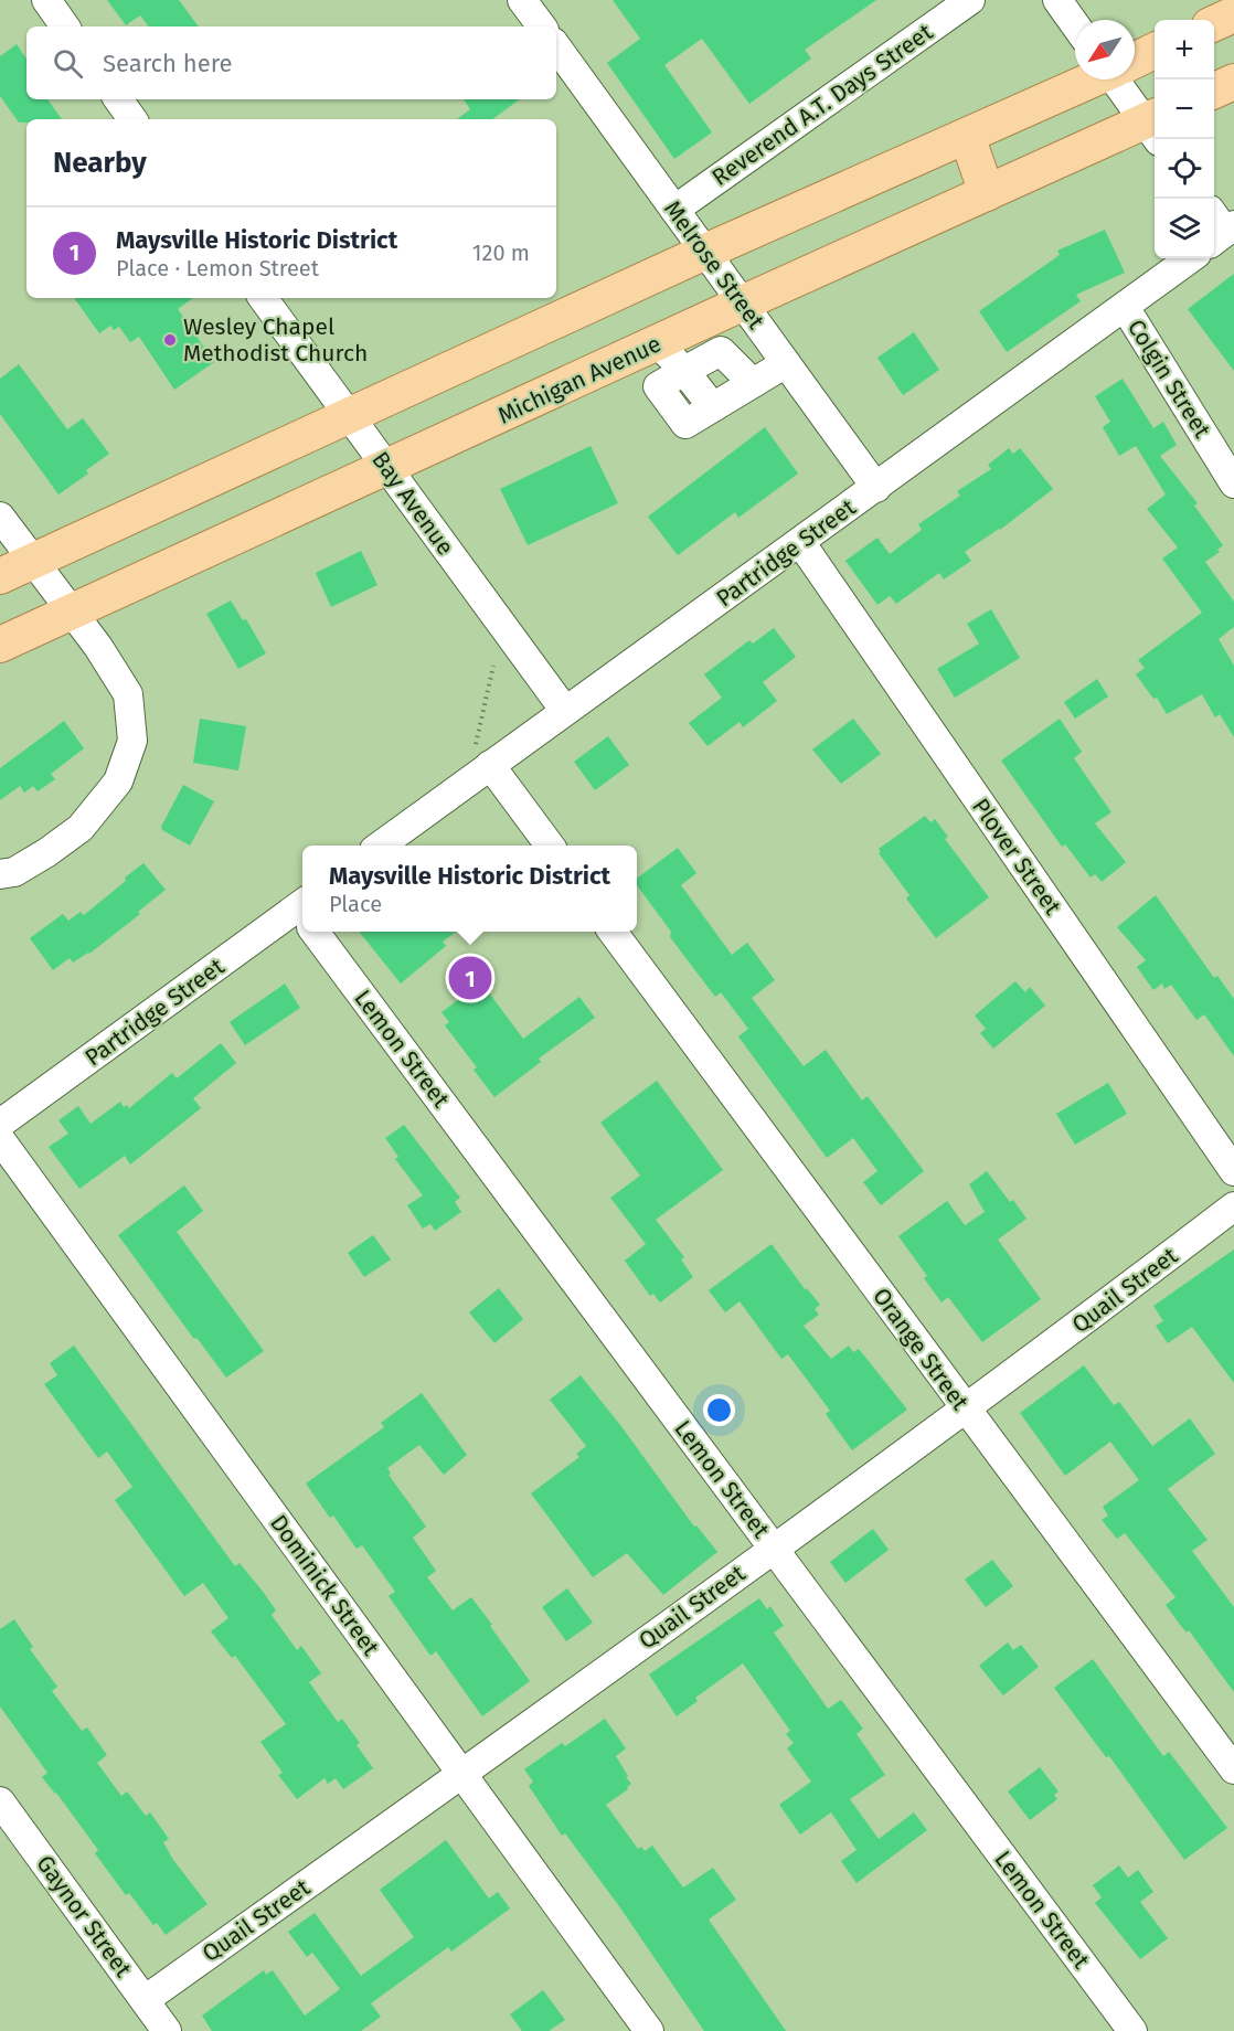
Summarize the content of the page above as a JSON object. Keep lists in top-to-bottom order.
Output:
{
  "streets": {
    "main road": ["Michigan Avenue"],
    "street": [
      "Reverend A.T. Days Street",
      "Melrose Street",
      "Colgin Street",
      "Bay Avenue",
      "Partridge Street",
      "Plover Street",
      "Lemon Street",
      "Quail Street",
      "Orange Street",
      "Dominick Street",
      "Gaynor Street"
    ]
  },
  "crossings": [
    ["Reverend A.T. Days Street", "Melrose Street"],
    ["Melrose Street", "Michigan Avenue"],
    ["Melrose Street", "Partridge Street"],
    ["Colgin Street", "Partridge Street"],
    ["Michigan Avenue", "Bay Avenue"],
    ["Bay Avenue", "Partridge Street"],
    ["Partridge Street", "Plover Street"],
    ["Lemon Street", "Quail Street"],
    ["Quail Street", "Orange Street"],
    ["Quail Street", "Dominick Street"],
    ["Quail Street", "Gaynor Street"]
  ],
  "places": ["Wesley Chapel Methodist Church"],
  "north": "bottom left",
  "page": {
    "map_buttons": ["+", "−"],
    "search": "Search here",
    "heading": "Nearby",
    "list": [
      {
        "mark": "1",
        "name": "Maysville Historic District",
        "note": "Place · Lemon Street",
        "value": "120 m"
      }
    ],
    "popup": ["Maysville Historic District", "Place"],
    "pins": "1"
  }
}
